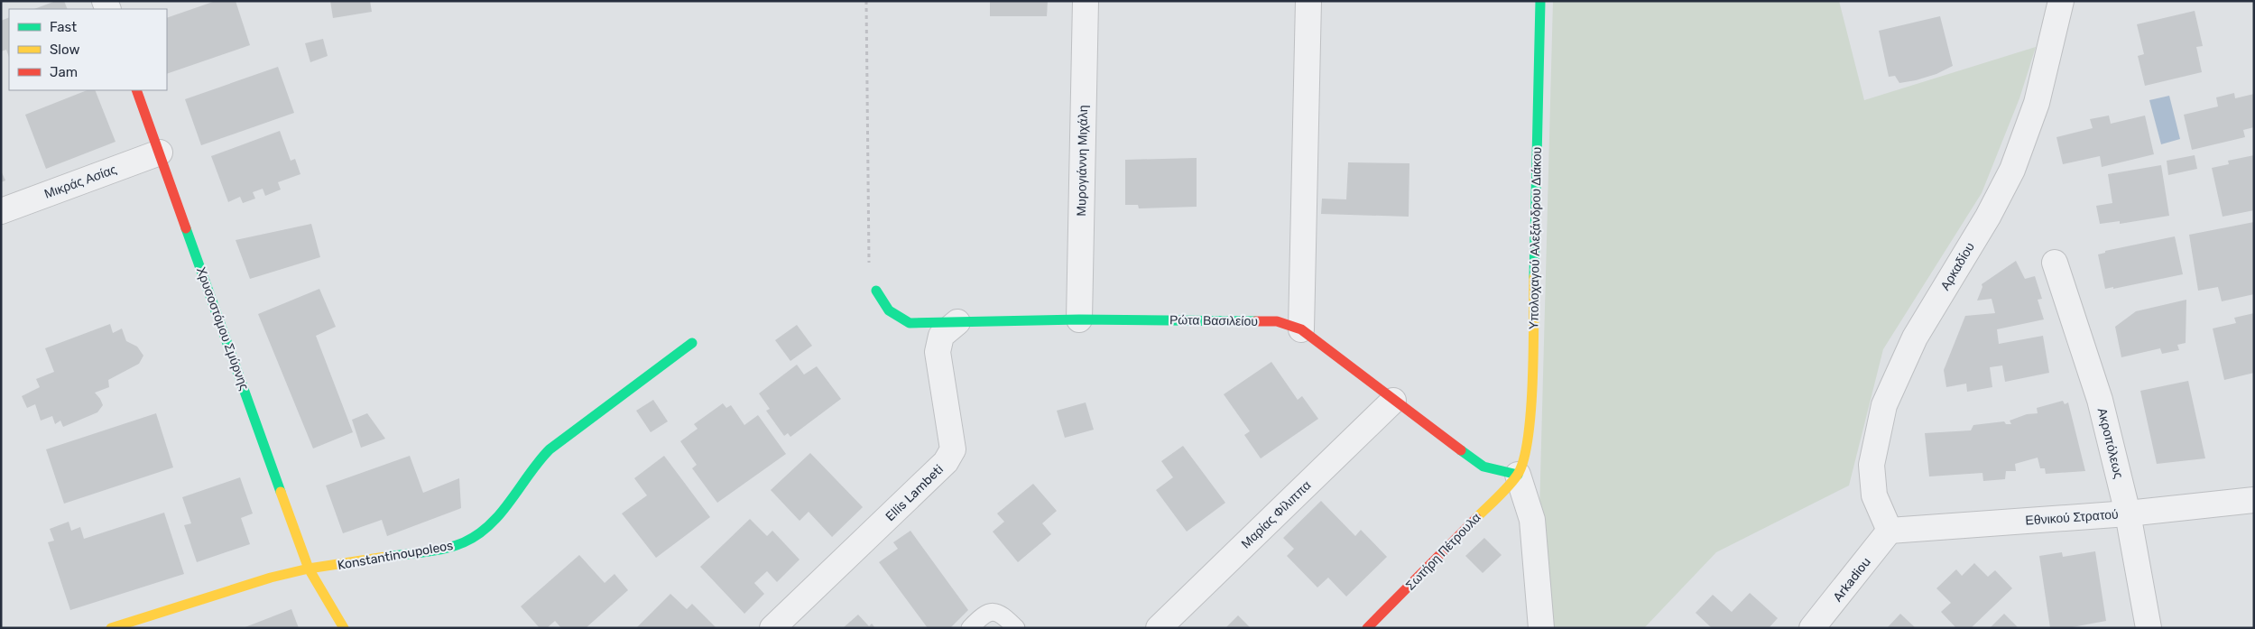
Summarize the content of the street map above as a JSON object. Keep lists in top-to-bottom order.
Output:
{
  "streets": {
    "street": [
      "Μυρογιάννη Μιχάλη",
      "Μικράς Ασίας",
      "Υπολοχαγού Αλεξάνδρου Διάκου",
      "Αρκαδίου",
      "Ρώτα Βασιλείου",
      "Χρυσοστόμου Σμύρνης",
      "Ακροπόλεως",
      "Ellis Lambeti",
      "Μαρίας Φίλιππα",
      "Εθνικού Στρατού",
      "Σωτήρη Πέτρουλα",
      "Konstantinoupoleos",
      "Arkadiou"
    ]
  },
  "crossings": [
    ["Μυρογιάννη Μιχάλη", "Ρώτα Βασιλείου"],
    ["Μικράς Ασίας", "Χρυσοστόμου Σμύρνης"],
    ["Υπολοχαγού Αλεξάνδρου Διάκου", "Ρώτα Βασιλείου"],
    ["Υπολοχαγού Αλεξάνδρου Διάκου", "Σωτήρη Πέτρουλα"],
    ["Αρκαδίου", "Εθνικού Στρατού"],
    ["Αρκαδίου", "Arkadiou"],
    ["Ρώτα Βασιλείου", "Ellis Lambeti"],
    ["Ρώτα Βασιλείου", "Μαρίας Φίλιππα"],
    ["Ρώτα Βασιλείου", "Σωτήρη Πέτρουλα"],
    ["Χρυσοστόμου Σμύρνης", "Konstantinoupoleos"],
    ["Ακροπόλεως", "Εθνικού Στρατού"],
    ["Εθνικού Στρατού", "Arkadiou"]
  ],
  "legend": ["Fast", "Slow", "Jam"]
}
